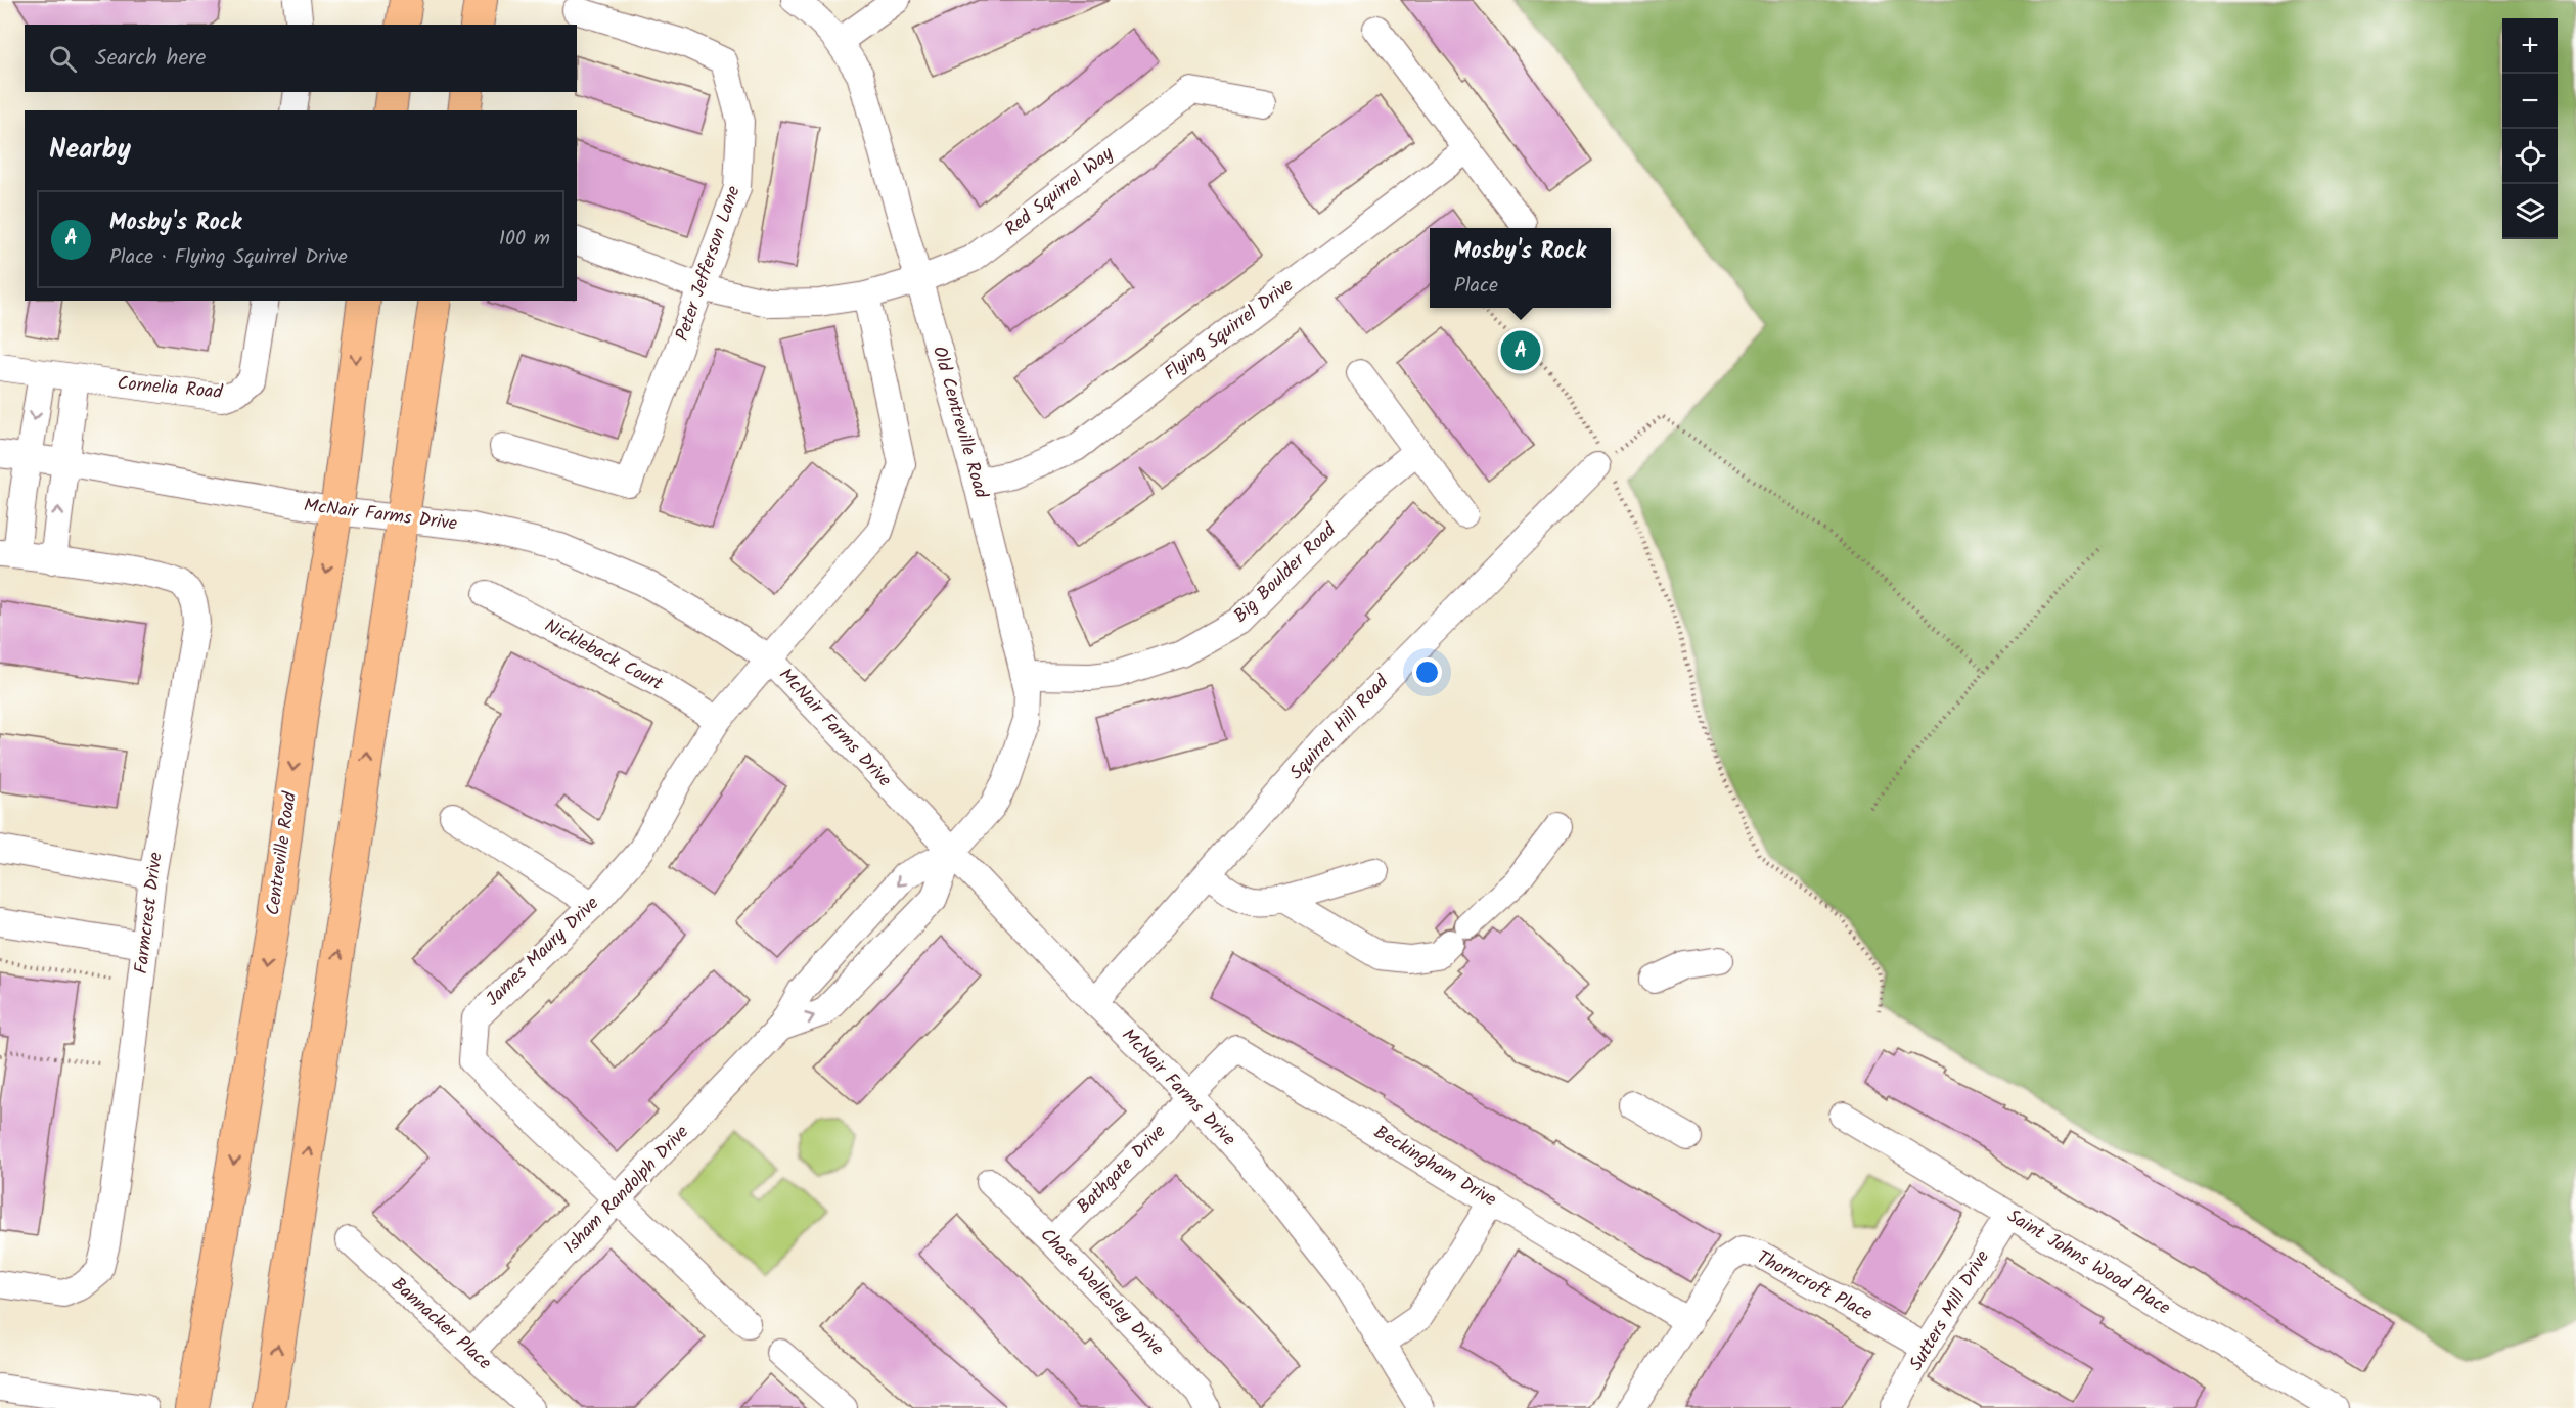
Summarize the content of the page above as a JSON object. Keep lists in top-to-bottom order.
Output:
{
  "streets": {
    "main road": ["Centreville Road"],
    "street": [
      "Red Squirrel Way",
      "Peter Jefferson Lane",
      "Flying Squirrel Drive",
      "Cornelia Road",
      "Old Centreville Road",
      "McNair Farms Drive",
      "Big Boulder Road",
      "Nickleback Court",
      "Squirrel Hill Road",
      "Farmcrest Drive",
      "James Maury Drive",
      "Beckingham Drive",
      "Bathgate Drive",
      "Isham Randolph Drive",
      "Saint Johns Wood Place",
      "Thorncroft Place",
      "Chase Wellesley Drive",
      "Sutters Mill Drive",
      "Bannacker Place"
    ]
  },
  "crossings": [
    ["Red Squirrel Way", "Peter Jefferson Lane"],
    ["Red Squirrel Way", "Old Centreville Road"],
    ["Red Squirrel Way", "James Maury Drive"],
    ["Flying Squirrel Drive", "Old Centreville Road"],
    ["Old Centreville Road", "McNair Farms Drive"],
    ["Old Centreville Road", "Big Boulder Road"],
    ["Old Centreville Road", "Isham Randolph Drive"],
    ["McNair Farms Drive", "Squirrel Hill Road"],
    ["McNair Farms Drive", "Centreville Road"],
    ["McNair Farms Drive", "Farmcrest Drive"],
    ["McNair Farms Drive", "James Maury Drive"],
    ["McNair Farms Drive", "Beckingham Drive"],
    ["McNair Farms Drive", "Bathgate Drive"],
    ["McNair Farms Drive", "Isham Randolph Drive"],
    ["Nickleback Court", "James Maury Drive"],
    ["James Maury Drive", "Isham Randolph Drive"],
    ["Beckingham Drive", "Bathgate Drive"],
    ["Beckingham Drive", "Thorncroft Place"],
    ["Bathgate Drive", "Chase Wellesley Drive"],
    ["Isham Randolph Drive", "Bannacker Place"],
    ["Saint Johns Wood Place", "Sutters Mill Drive"],
    ["Thorncroft Place", "Sutters Mill Drive"]
  ],
  "page": {
    "map_buttons": ["+", "−"],
    "search": "Search here",
    "heading": "Nearby",
    "list": [
      {
        "mark": "A",
        "name": "Mosby's Rock",
        "note": "Place · Flying Squirrel Drive",
        "value": "100 m"
      }
    ],
    "popup": ["Mosby's Rock", "Place"],
    "pins": "A"
  }
}
